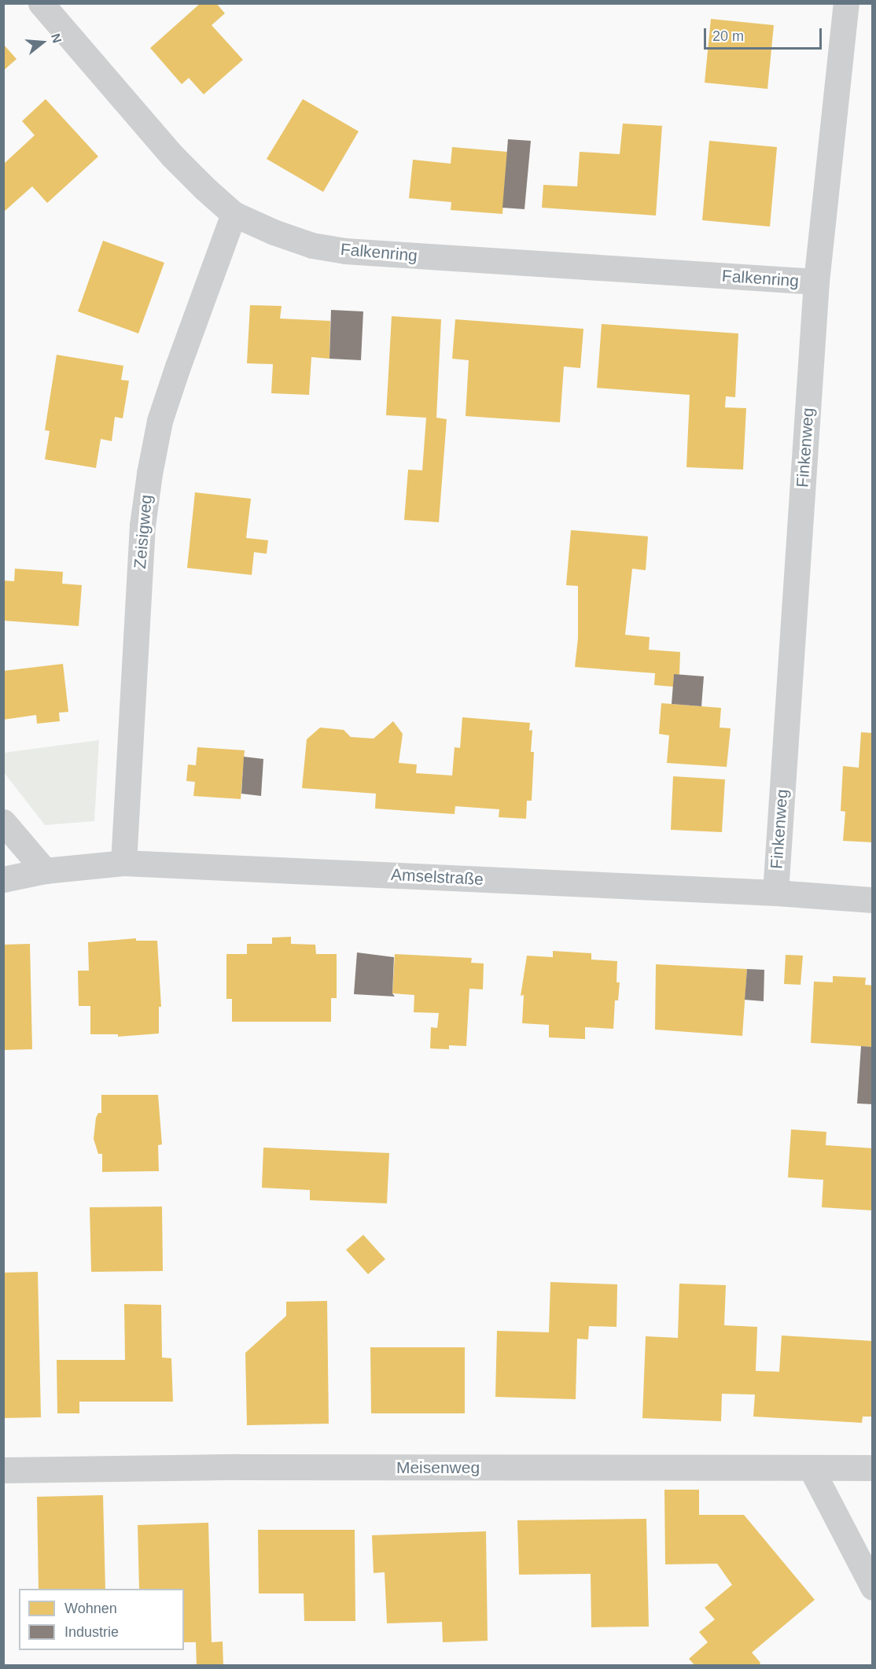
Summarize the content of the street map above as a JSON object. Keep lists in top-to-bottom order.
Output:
{
  "streets": {
    "street": [
      "Falkenring",
      "Finkenweg",
      "Zeisigweg",
      "Amselstraße",
      "Meisenweg"
    ]
  },
  "crossings": [
    ["Falkenring", "Finkenweg"],
    ["Falkenring", "Zeisigweg"],
    ["Finkenweg", "Amselstraße"],
    ["Zeisigweg", "Amselstraße"]
  ],
  "legend": ["Wohnen", "Industrie"],
  "scale_bar": "20 m",
  "north": "right"
}
